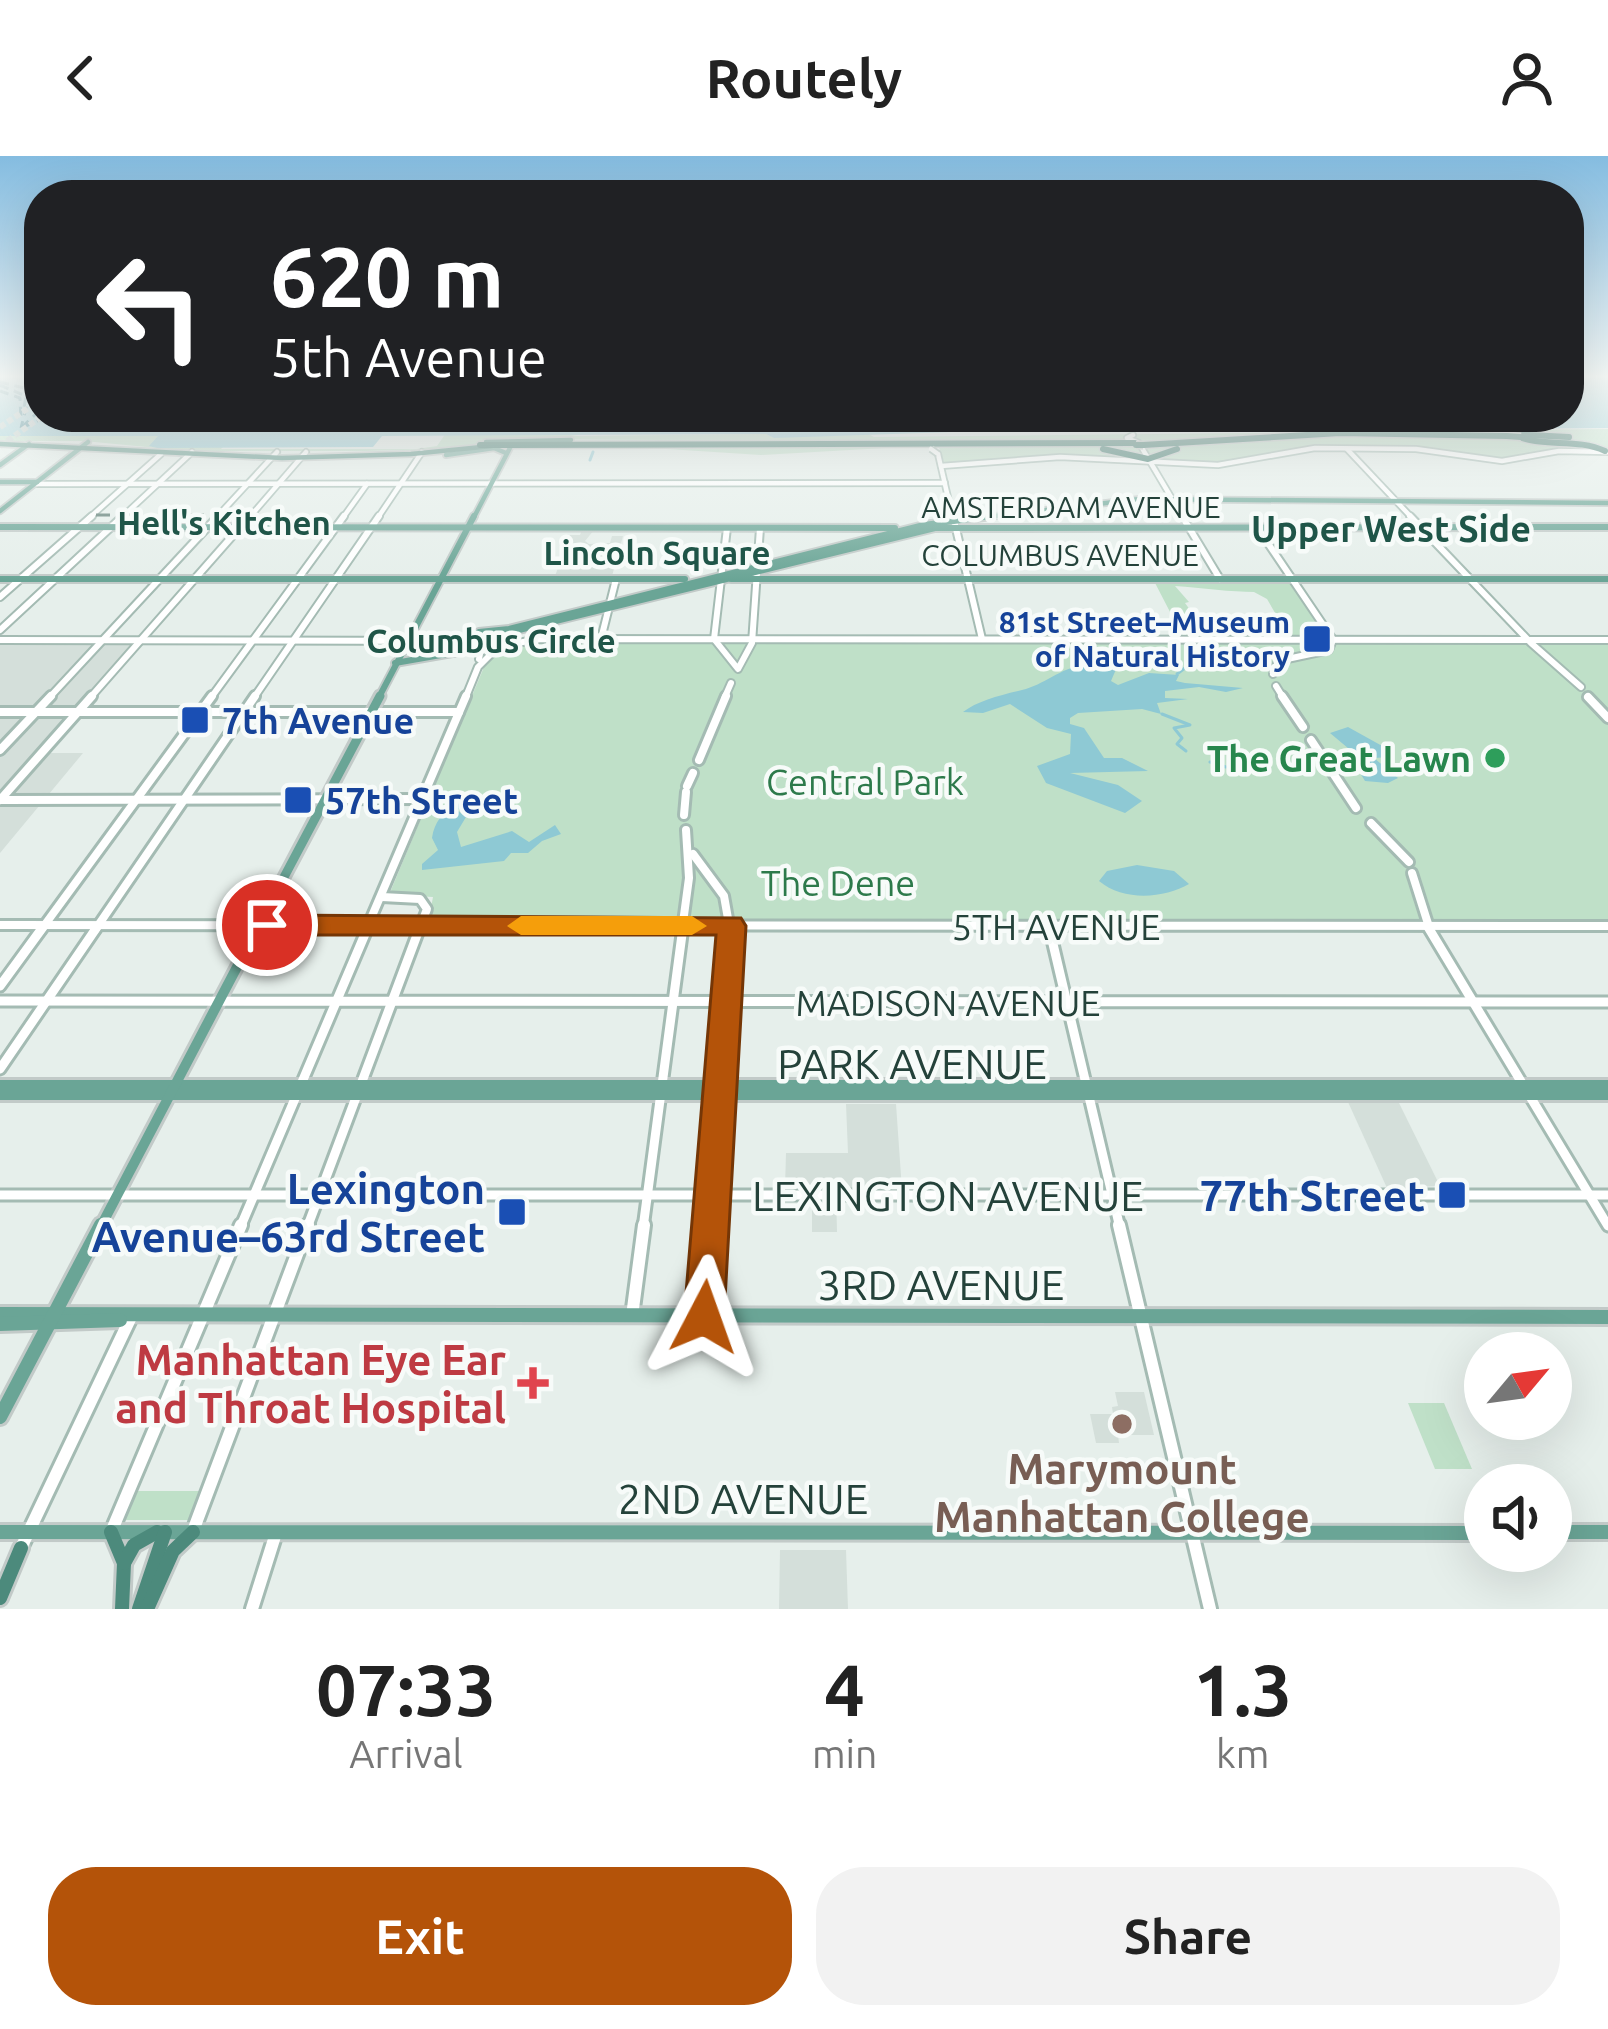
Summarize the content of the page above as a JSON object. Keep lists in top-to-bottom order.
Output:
{
  "streets": {
    "main road": [
      "AMSTERDAM AVENUE",
      "COLUMBUS AVENUE",
      "5TH AVENUE",
      "MADISON AVENUE",
      "PARK AVENUE",
      "LEXINGTON AVENUE",
      "3RD AVENUE",
      "2ND AVENUE"
    ]
  },
  "districts": [
    "Hell's Kitchen",
    "Upper West Side",
    "Lincoln Square",
    "Columbus Circle"
  ],
  "parks": ["Central Park", "The Dene"],
  "places": {
    "transit": [
      "81st Street–Museum of Natural History",
      "7th Avenue",
      "57th Street",
      "77th Street",
      "Lexington Avenue–63rd Street"
    ],
    "other": ["The Great Lawn", "Marymount Manhattan College"],
    "health": ["Manhattan Eye Ear and Throat Hospital"]
  },
  "north": "top right",
  "page": {
    "header": "Routely",
    "turn": ["620 m", "5th Avenue"],
    "eta": [
      "07:33",
      "Arrival",
      "4",
      "min",
      "1.3",
      "km"
    ],
    "buttons": ["Exit", "Share"]
  }
}
